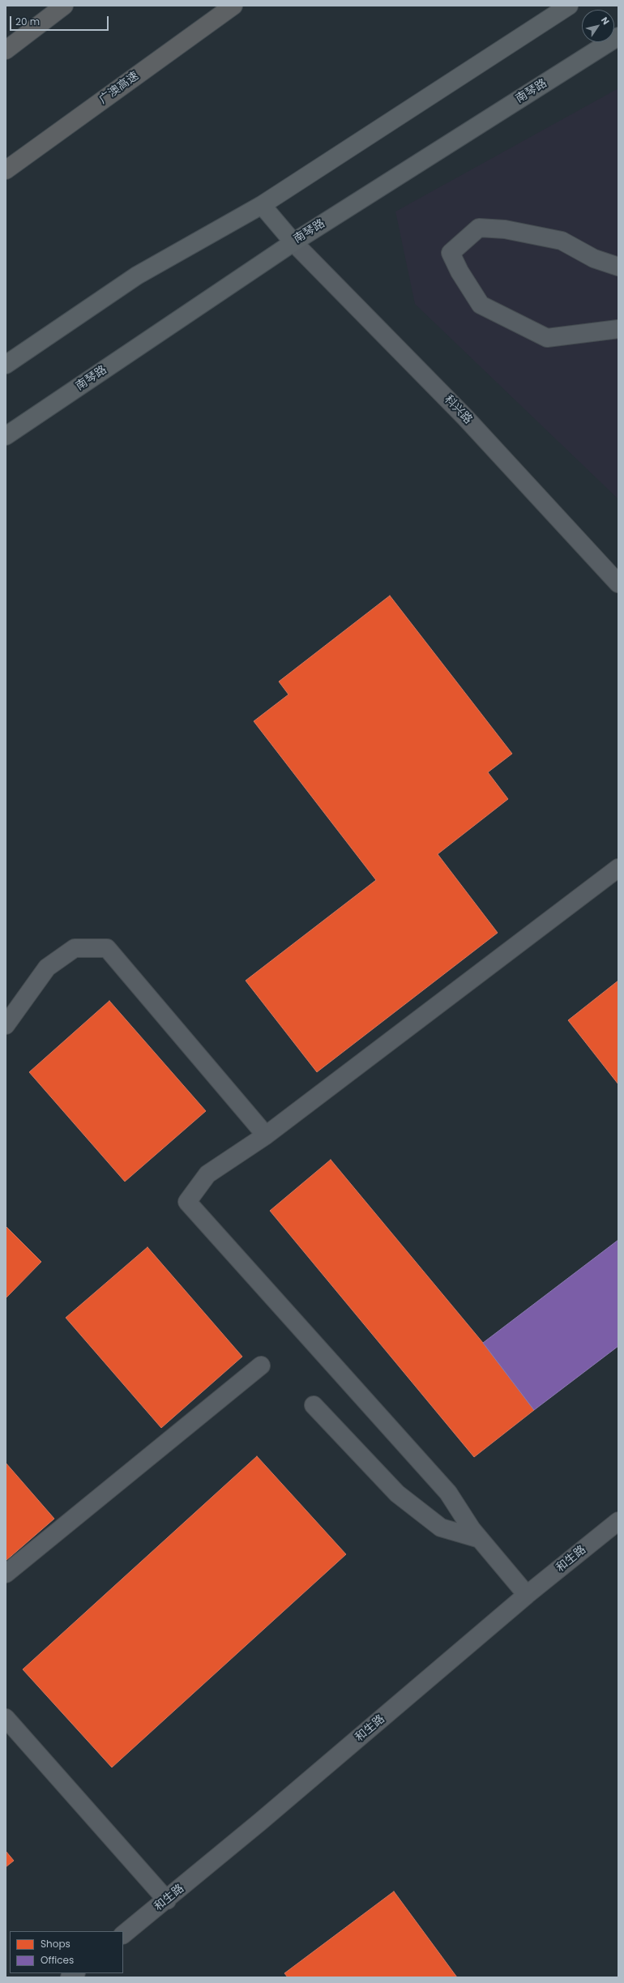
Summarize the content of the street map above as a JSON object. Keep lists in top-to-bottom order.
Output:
{
  "streets": {
    "highway": ["广澳高速"],
    "main road": ["南琴路"],
    "street": ["科兴路", "和生路"]
  },
  "crossings": [
    ["南琴路", "科兴路"]
  ],
  "legend": ["Shops", "Offices"],
  "scale_bar": "20 m",
  "north": "top right"
}
